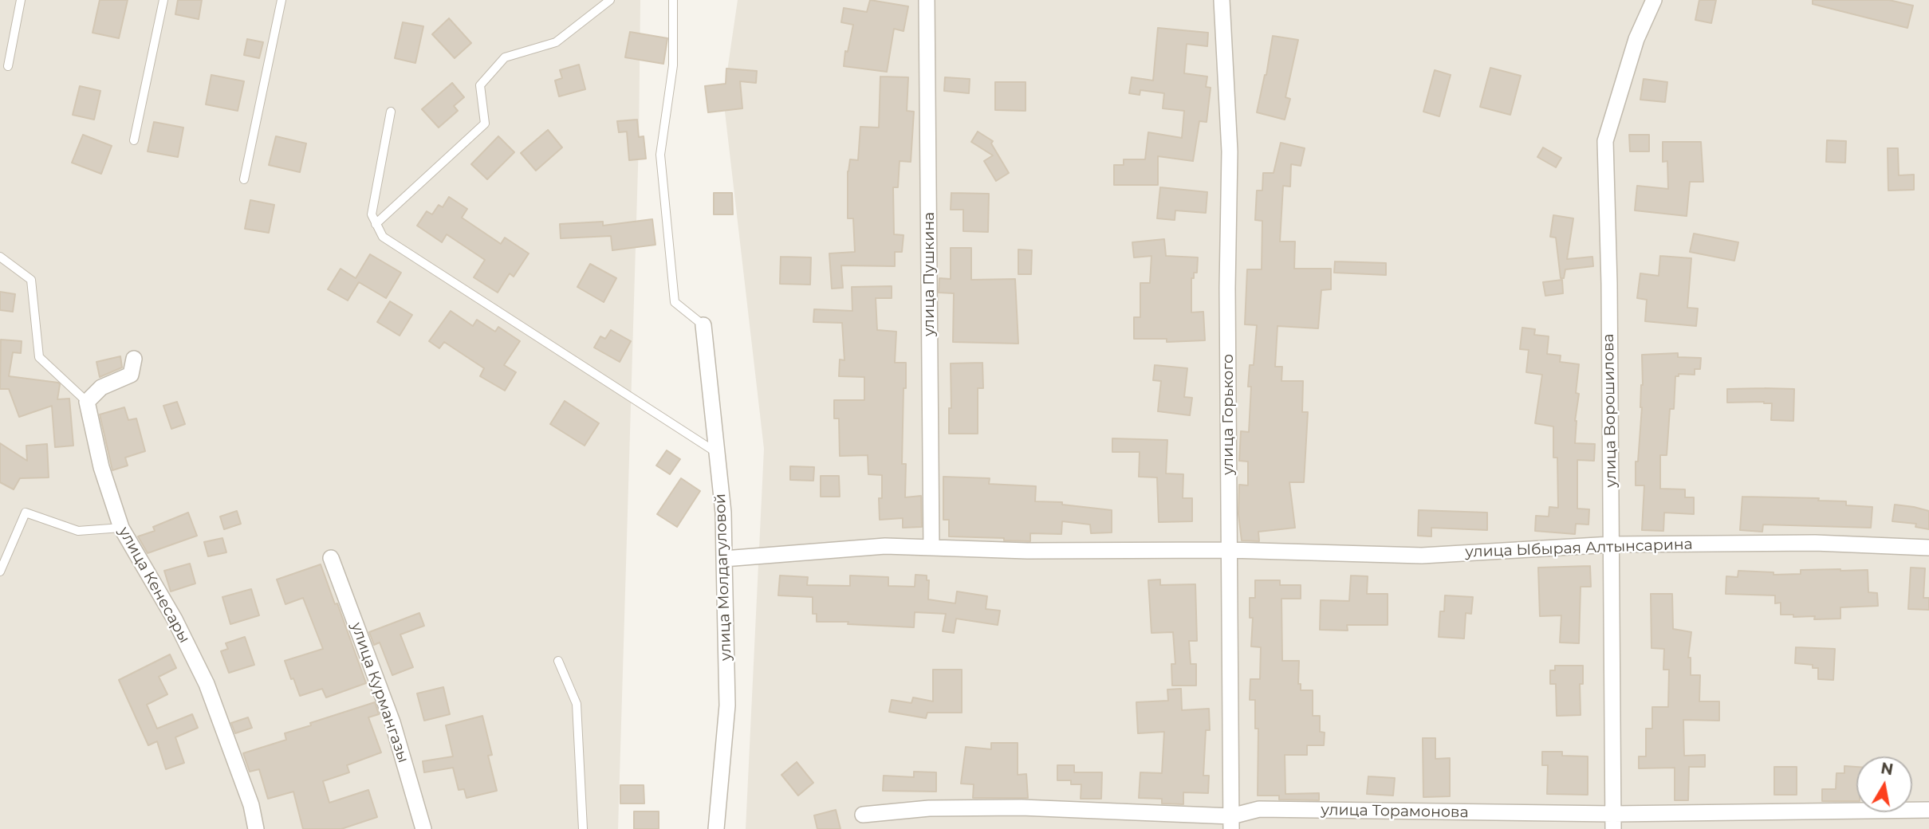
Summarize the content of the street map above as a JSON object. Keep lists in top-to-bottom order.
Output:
{
  "streets": {
    "street": [
      "улица Пушкина",
      "улица Ворошилова",
      "улица Горького",
      "улица Ыбырая Алтынсарина",
      "улица Молдагуловой",
      "улица Кенесары",
      "улица Курмангазы",
      "улица Торамонова"
    ]
  },
  "crossings": [
    ["улица Пушкина", "улица Ыбырая Алтынсарина"],
    ["улица Ворошилова", "улица Ыбырая Алтынсарина"],
    ["улица Ворошилова", "улица Торамонова"],
    ["улица Горького", "улица Ыбырая Алтынсарина"],
    ["улица Горького", "улица Торамонова"],
    ["улица Ыбырая Алтынсарина", "улица Молдагуловой"]
  ],
  "north": "top"
}
